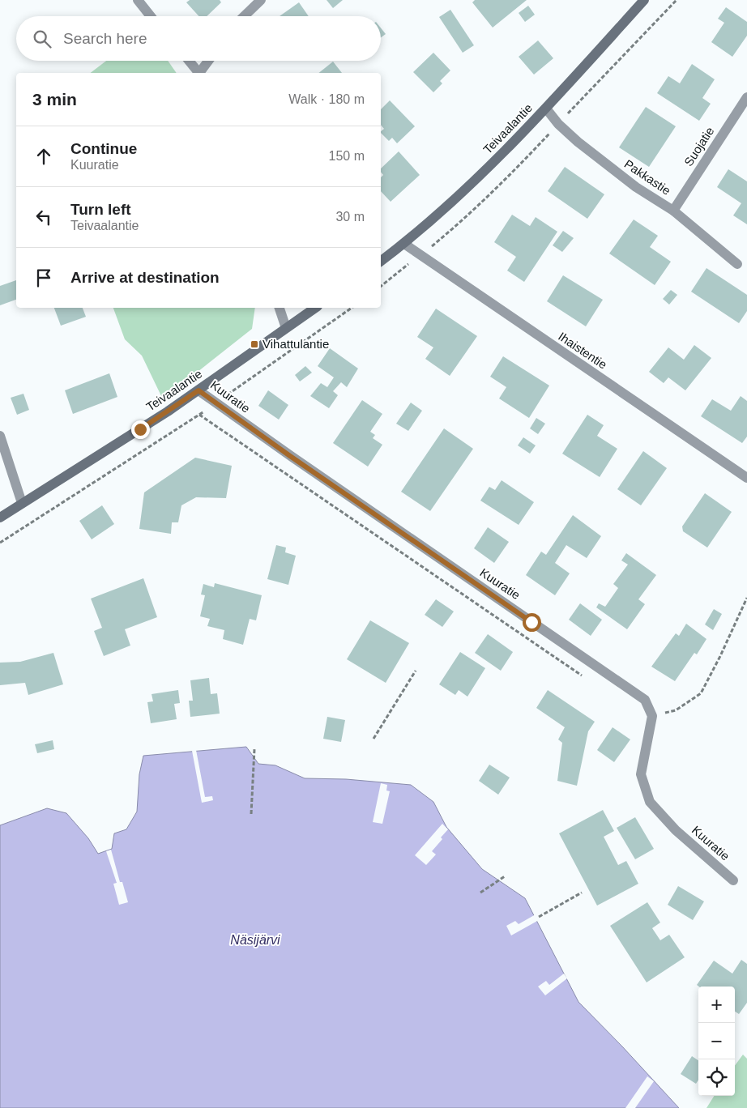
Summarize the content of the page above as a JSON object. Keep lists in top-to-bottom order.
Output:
{
  "streets": {
    "main road": ["Teivaalantie"],
    "street": [
      "Suojatie",
      "Pakkastie",
      "Ihaistentie",
      "Kuuratie"
    ]
  },
  "crossings": [
    ["Teivaalantie", "Pakkastie"],
    ["Teivaalantie", "Ihaistentie"],
    ["Teivaalantie", "Kuuratie"],
    ["Suojatie", "Pakkastie"]
  ],
  "water": ["Näsijärvi"],
  "places": {
    "transit": ["Vihattulantie"]
  },
  "page": {
    "search": "Search here",
    "heading": ["3 min", "Walk · 180 m"],
    "list": [
      ["Continue", "Kuuratie", "150 m"],
      ["Turn left", "Teivaalantie", "30 m"],
      "Arrive at destination"
    ],
    "map_buttons": ["+", "−"]
  }
}
